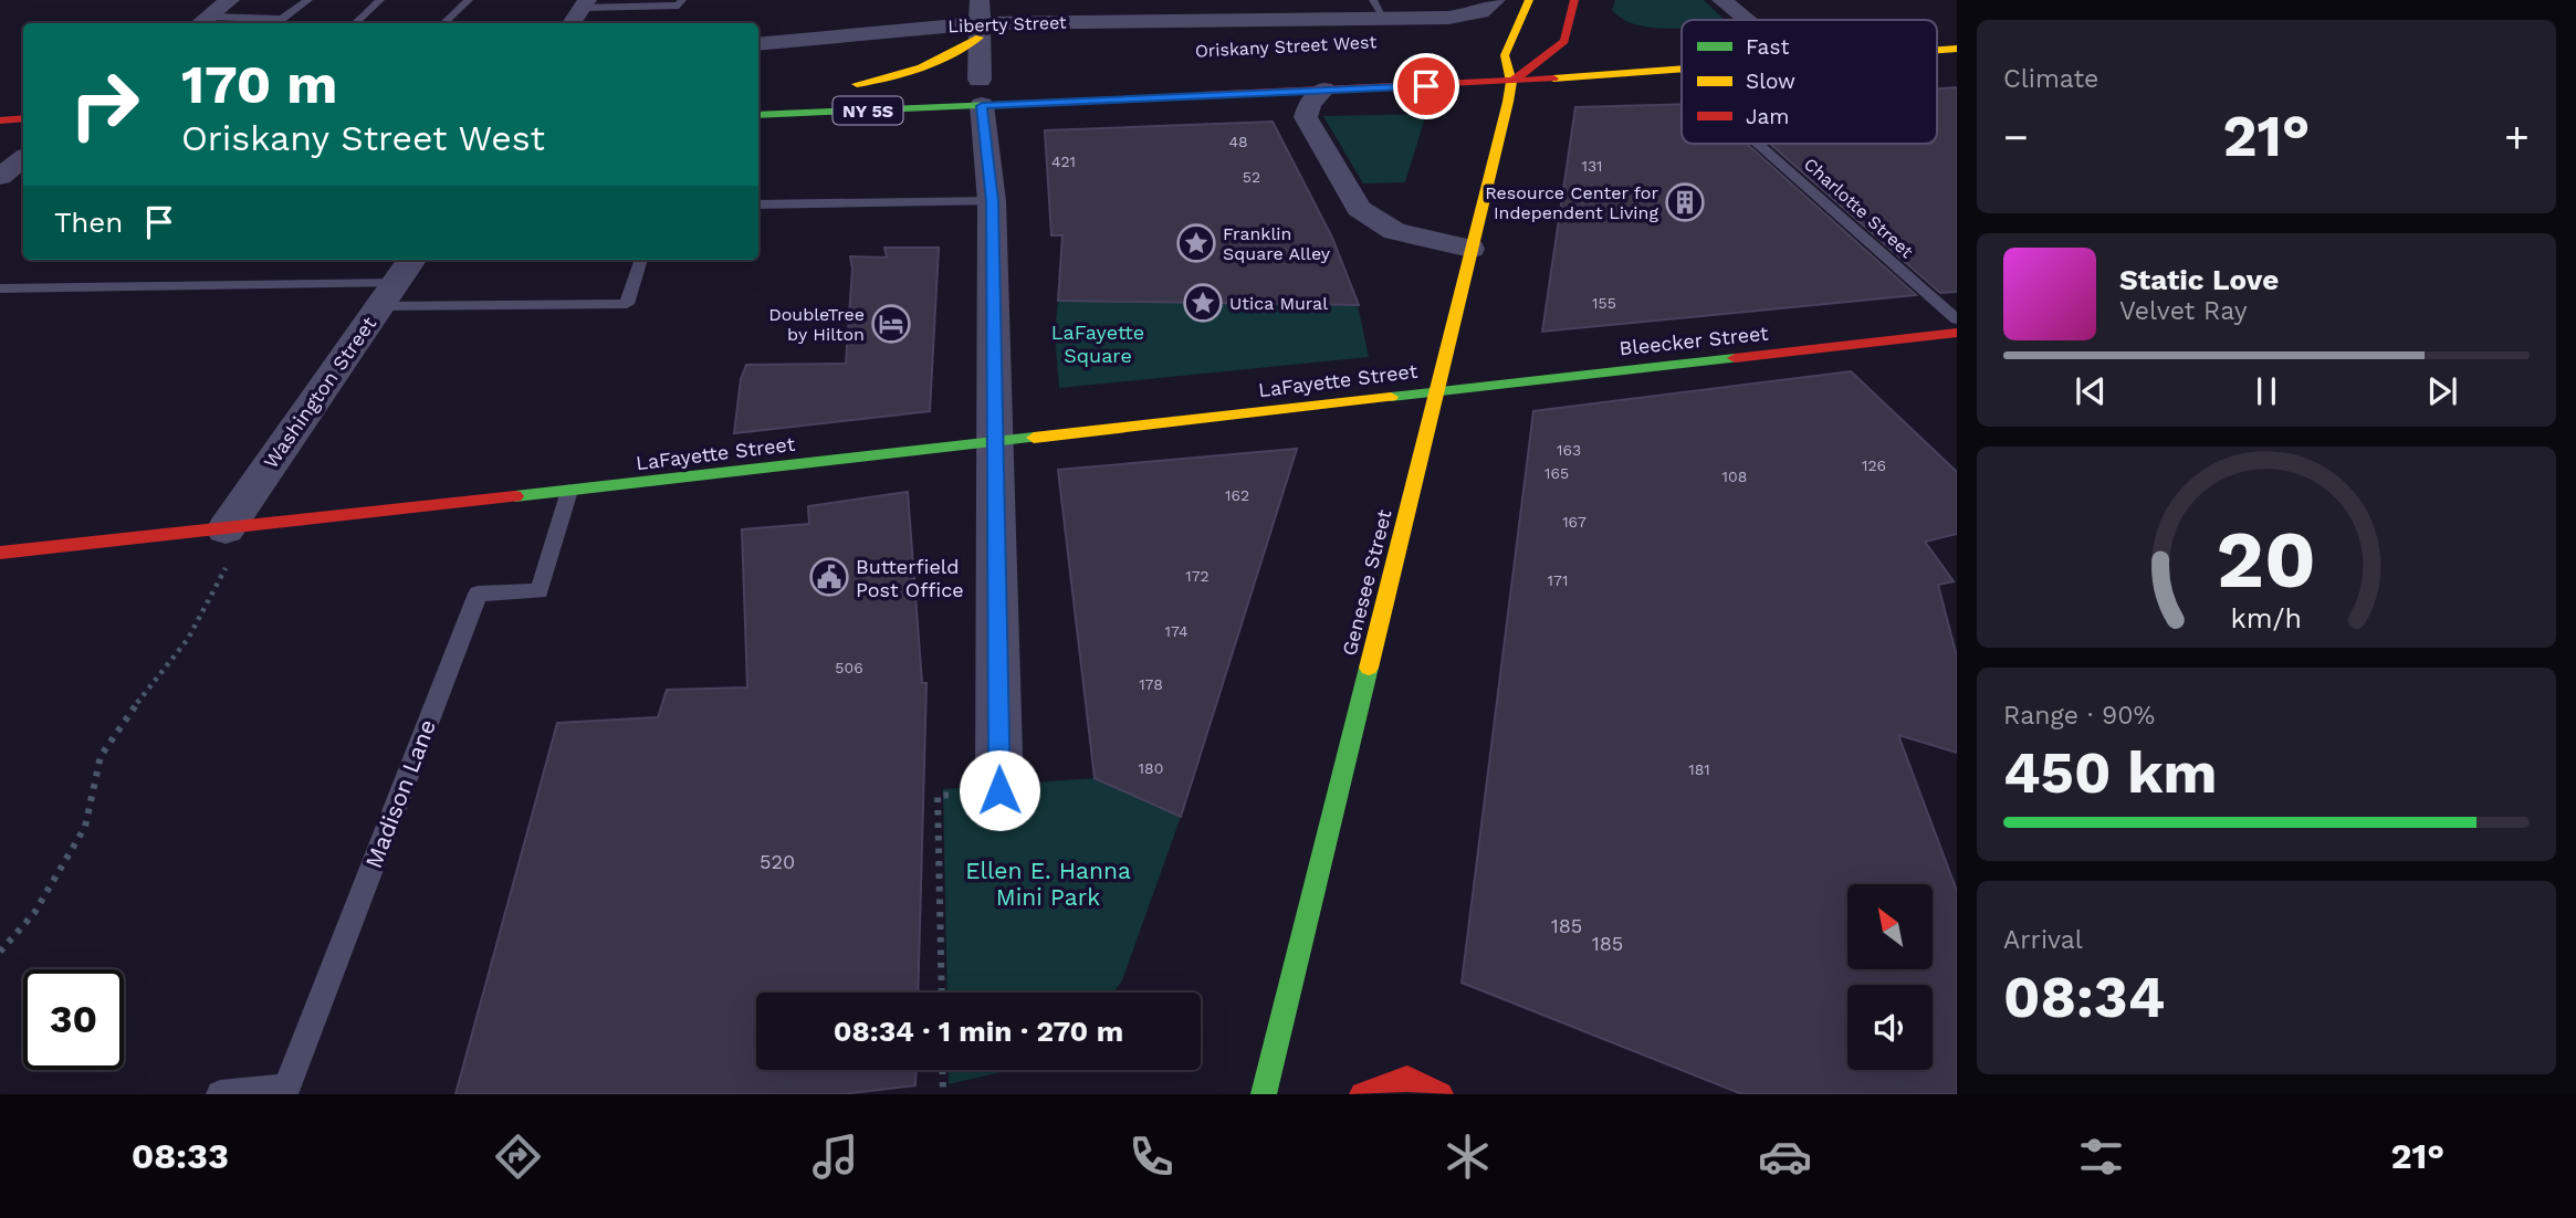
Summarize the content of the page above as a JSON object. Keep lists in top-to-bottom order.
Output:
{
  "streets": {
    "main road": [
      "NY 5S",
      "Bleecker Street",
      "LaFayette Street",
      "Genesee Street"
    ],
    "street": ["Liberty Street", "Washington Street"],
    "lane": ["Charlotte Street", "Madison Lane"]
  },
  "crossings": [
    ["Liberty Street", "NY 5S"],
    ["NY 5S", "Genesee Street"],
    ["Bleecker Street", "LaFayette Street"],
    ["Bleecker Street", "Genesee Street"],
    ["LaFayette Street", "Washington Street"],
    ["LaFayette Street", "Genesee Street"],
    ["LaFayette Street", "Madison Lane"]
  ],
  "parks": ["LaFayette Square", "Ellen E. Hanna Mini Park"],
  "places": {
    "building": ["Resource Center for Independent Living"],
    "place": ["Franklin Square Alley", "Utica Mural"],
    "hotel": ["DoubleTree by Hilton"],
    "public building": ["Butterfield Post Office"]
  },
  "house_numbers": [
    "48",
    "421",
    "131",
    "52",
    "155",
    "163",
    "126",
    "165",
    "108",
    "162",
    "167",
    "172",
    "171",
    "174",
    "506",
    "178",
    "180",
    "181",
    "520",
    "185",
    "185"
  ],
  "legend": ["Fast", "Slow", "Jam"],
  "north": "top left",
  "page": {
    "tile": [
      "Climate",
      ["Range · 90%", "450 km"],
      ["Arrival", "08:34"]
    ],
    "turn": ["170 m", "Oriskany Street West"],
    "heat": ["−", "21°", "+"],
    "then": "Then",
    "song": ["Static Love", "Velvet Ray"],
    "limit": "30",
    "trip": "08:34 · 1 min · 270 m",
    "tabs": ["08:33", "21°"],
    "gauge": ["20", "km/h"]
  }
}
